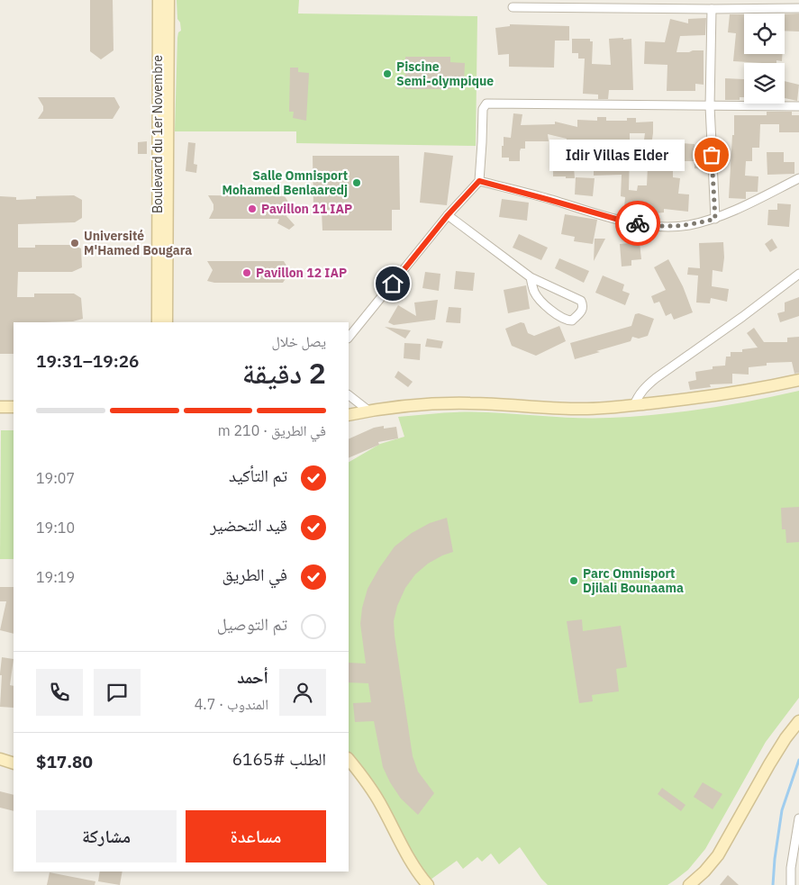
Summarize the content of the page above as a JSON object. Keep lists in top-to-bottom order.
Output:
{
  "streets": {
    "street": ["Boulevard du 1er Novembre"]
  },
  "places": [
    "Piscine Semi-olympique",
    "Idir Villas Elder",
    "Salle Omnisport Mohamed Benlaaredj",
    "Pavillon 11 IAP",
    "Université M'Hamed Bougara",
    "Pavillon 12 IAP",
    "Parc Omnisport Djilali Bounaama"
  ],
  "page": {
    "bubble": "Idir Villas Elder",
    "heading": ["2 دقيقة", "يصل خلال", "19:26–19:31"],
    "panel": [
      "أحمد",
      "المندوب · 4.7",
      "الطلب #6165",
      "$17.80"
    ],
    "bar": "في الطريق · 210 m",
    "list": [
      ["تم التأكيد", "19:07"],
      ["قيد التحضير", "19:10"],
      ["في الطريق", "19:19"],
      "تم التوصيل"
    ],
    "buttons": ["مساعدة", "مشاركة"]
  }
}
